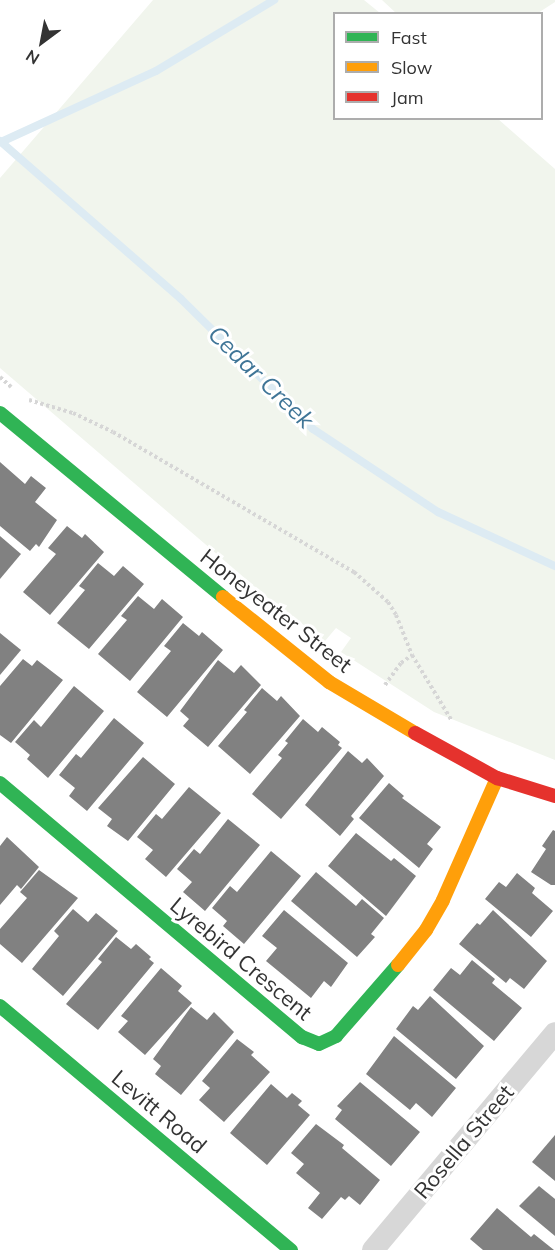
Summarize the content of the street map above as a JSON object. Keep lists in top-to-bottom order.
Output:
{
  "streets": {
    "street": [
      "Honeyeater Street",
      "Lyrebird Crescent",
      "Levitt Road",
      "Rosella Street"
    ]
  },
  "crossings": [
    ["Honeyeater Street", "Lyrebird Crescent"]
  ],
  "water": ["Cedar Creek"],
  "legend": ["Fast", "Slow", "Jam"],
  "north": "bottom left"
}
